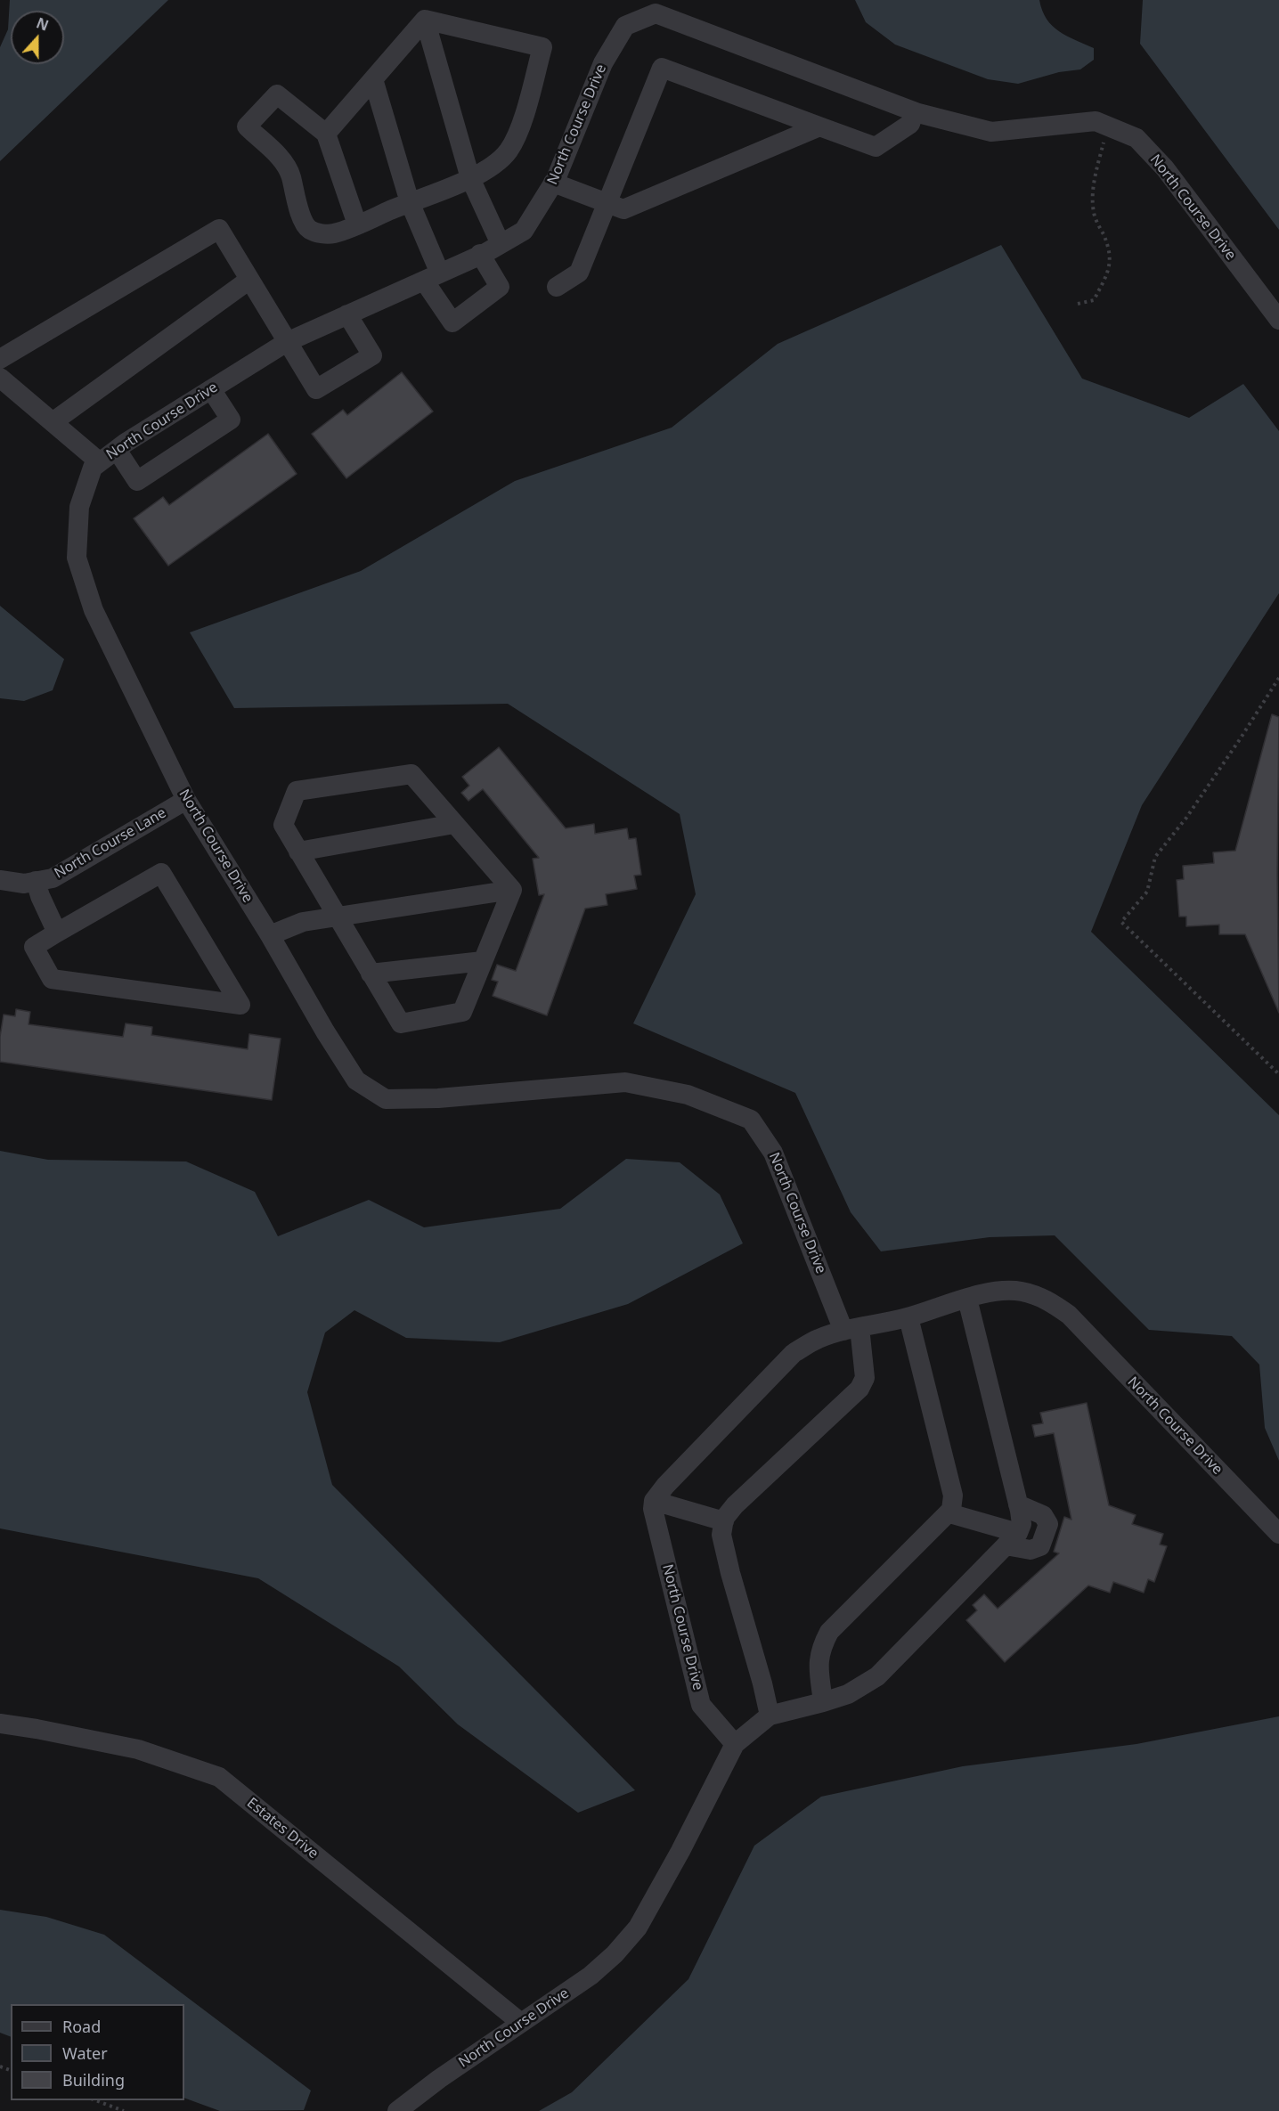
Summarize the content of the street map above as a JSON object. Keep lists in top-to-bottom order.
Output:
{
  "streets": {
    "street": ["North Course Drive", "North Course Lane", "Estates Drive"]
  },
  "crossings": [
    ["North Course Drive", "North Course Lane"],
    ["North Course Drive", "Estates Drive"]
  ],
  "legend": ["Road", "Water", "Building"],
  "north": "top"
}
